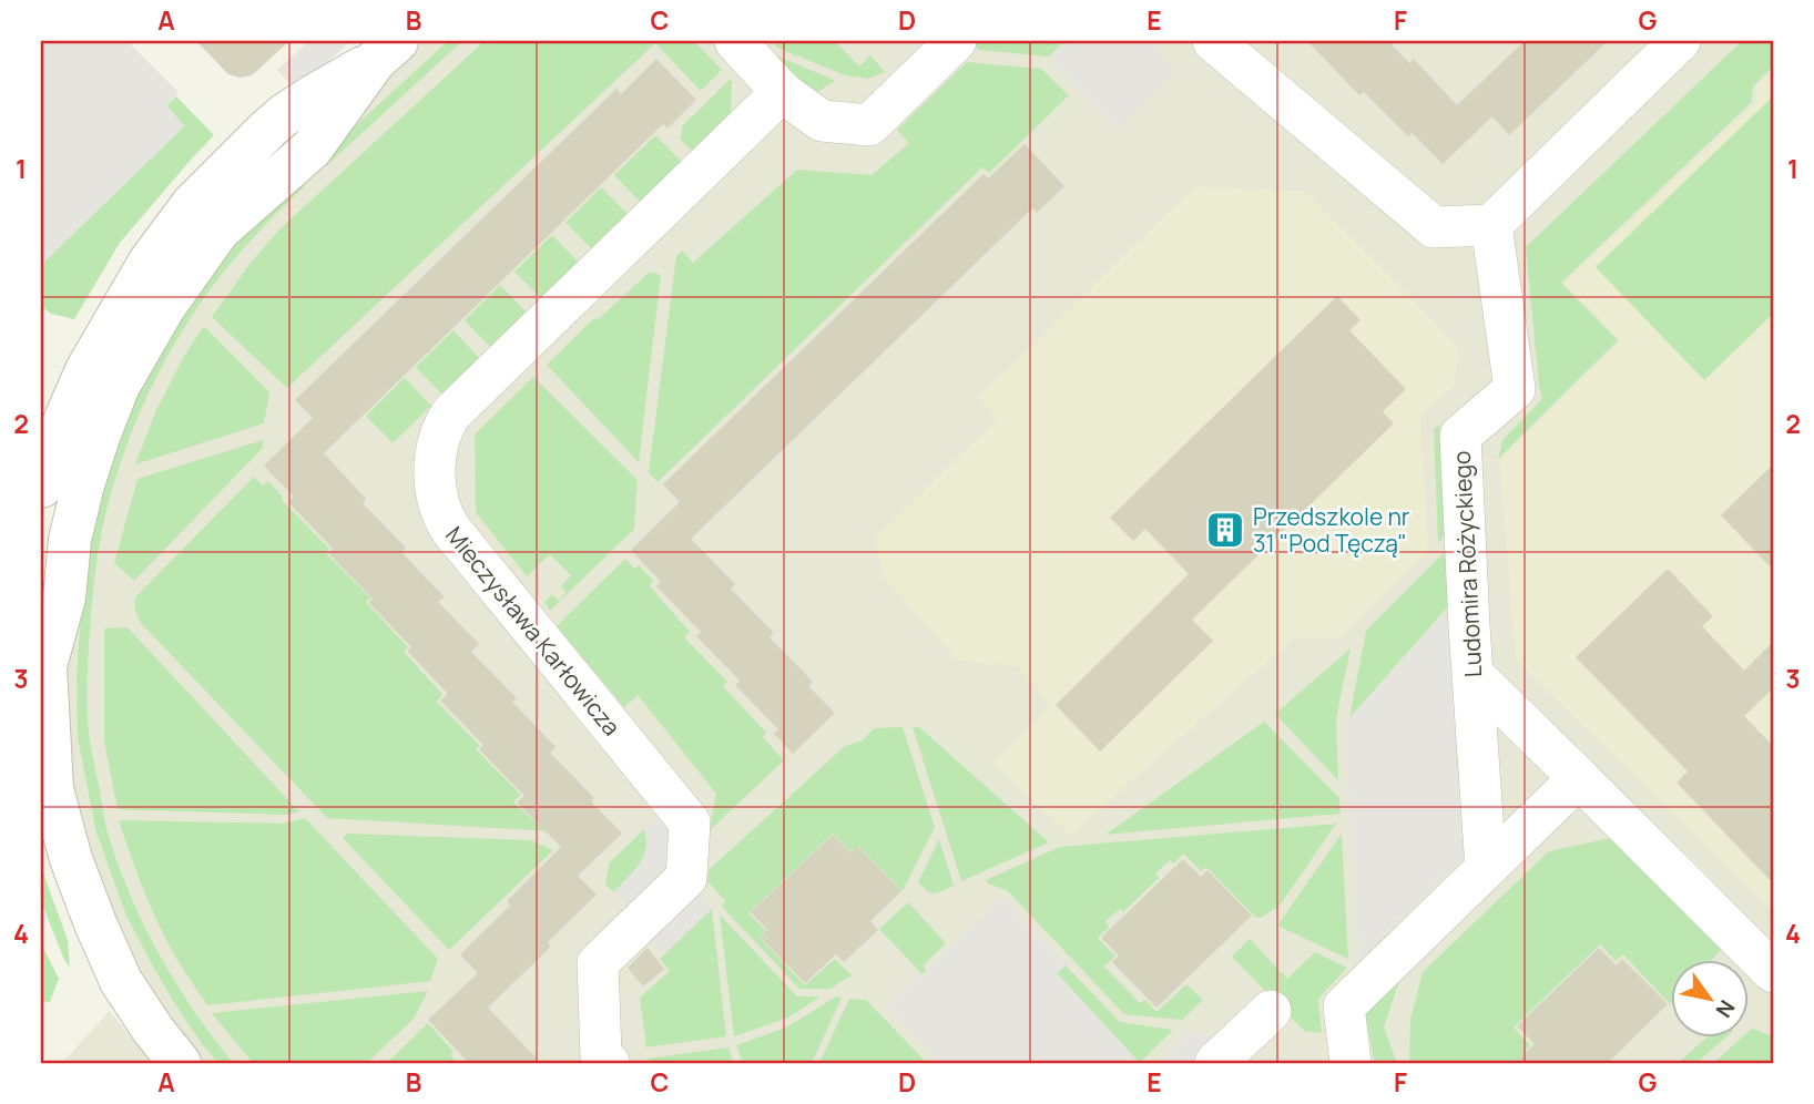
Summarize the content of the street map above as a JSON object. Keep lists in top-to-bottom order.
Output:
{
  "streets": {
    "street": ["Ludomira Różyckiego", "Mieczysława Karłowicza"]
  },
  "places": {
    "building": ["Przedszkole nr 31 \"Pod Tęczą\""]
  },
  "north": "bottom right",
  "grid": {
    "columns": [
      "A",
      "B",
      "C",
      "D",
      "E",
      "F",
      "G"
    ],
    "rows": [
      "1",
      "2",
      "3",
      "4"
    ]
  }
}
